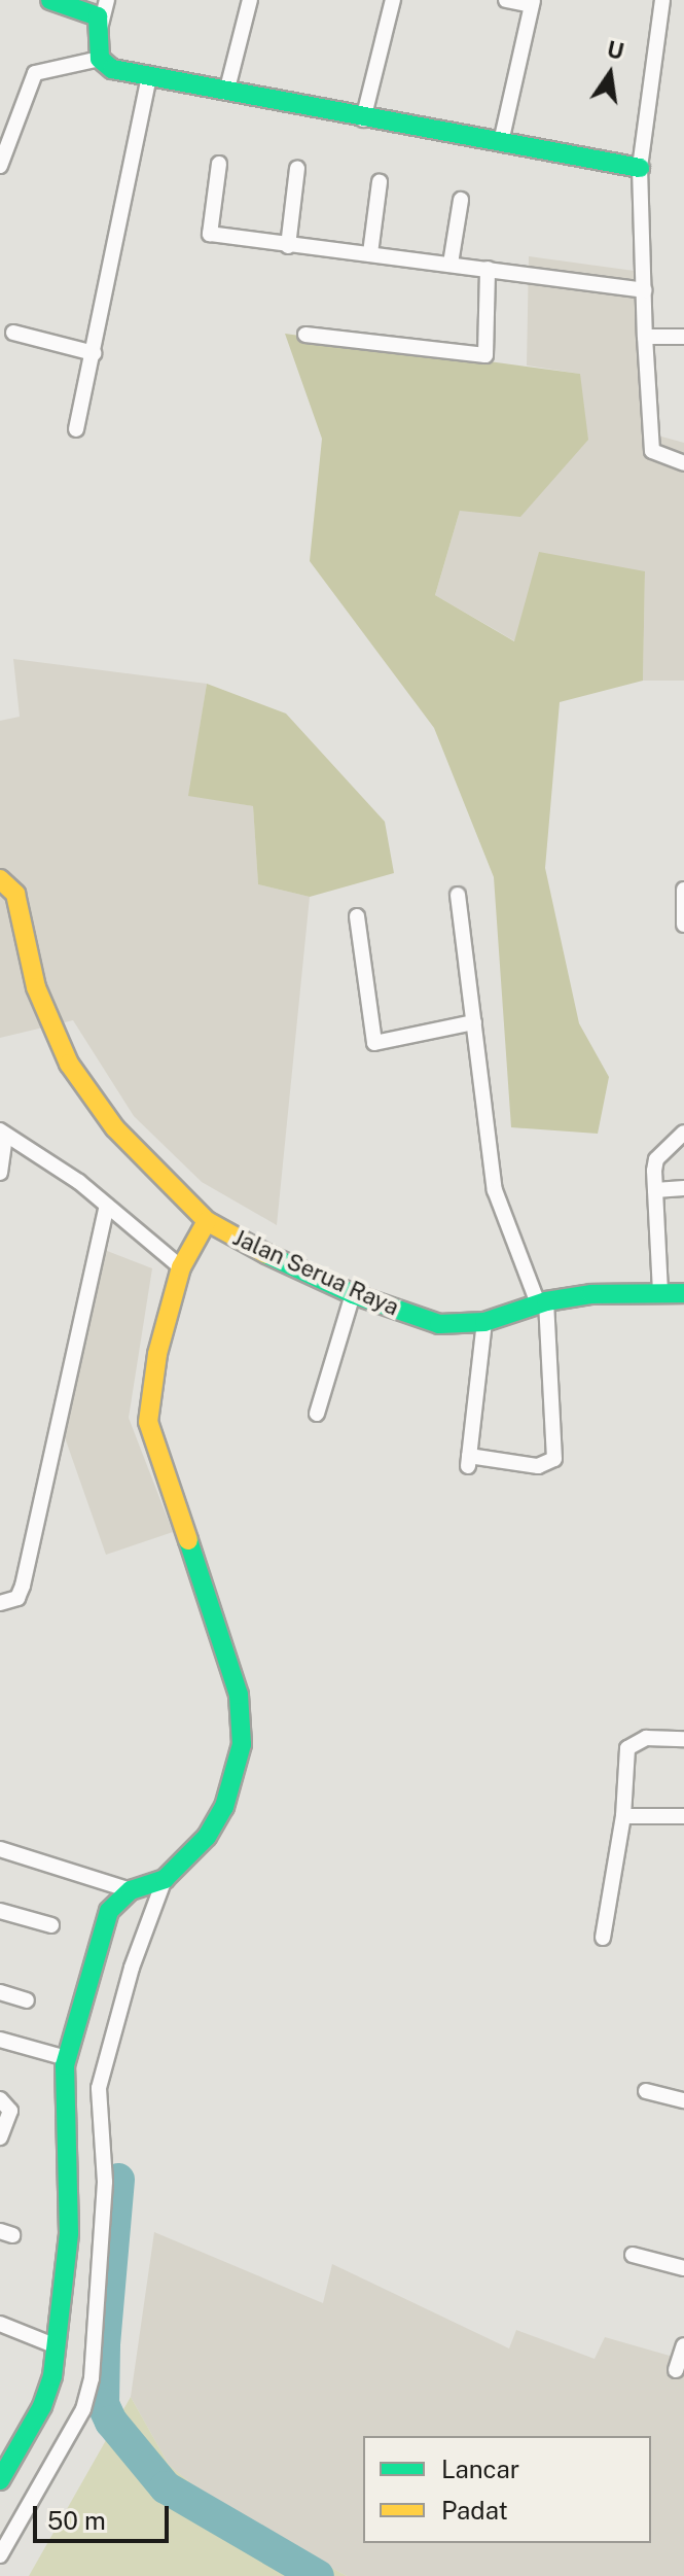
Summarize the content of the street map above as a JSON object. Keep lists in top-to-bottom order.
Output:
{
  "streets": {
    "street": ["Jalan Serua Raya"]
  },
  "legend": ["Lancar", "Padat"],
  "scale_bar": "50 m",
  "north": "top"
}
